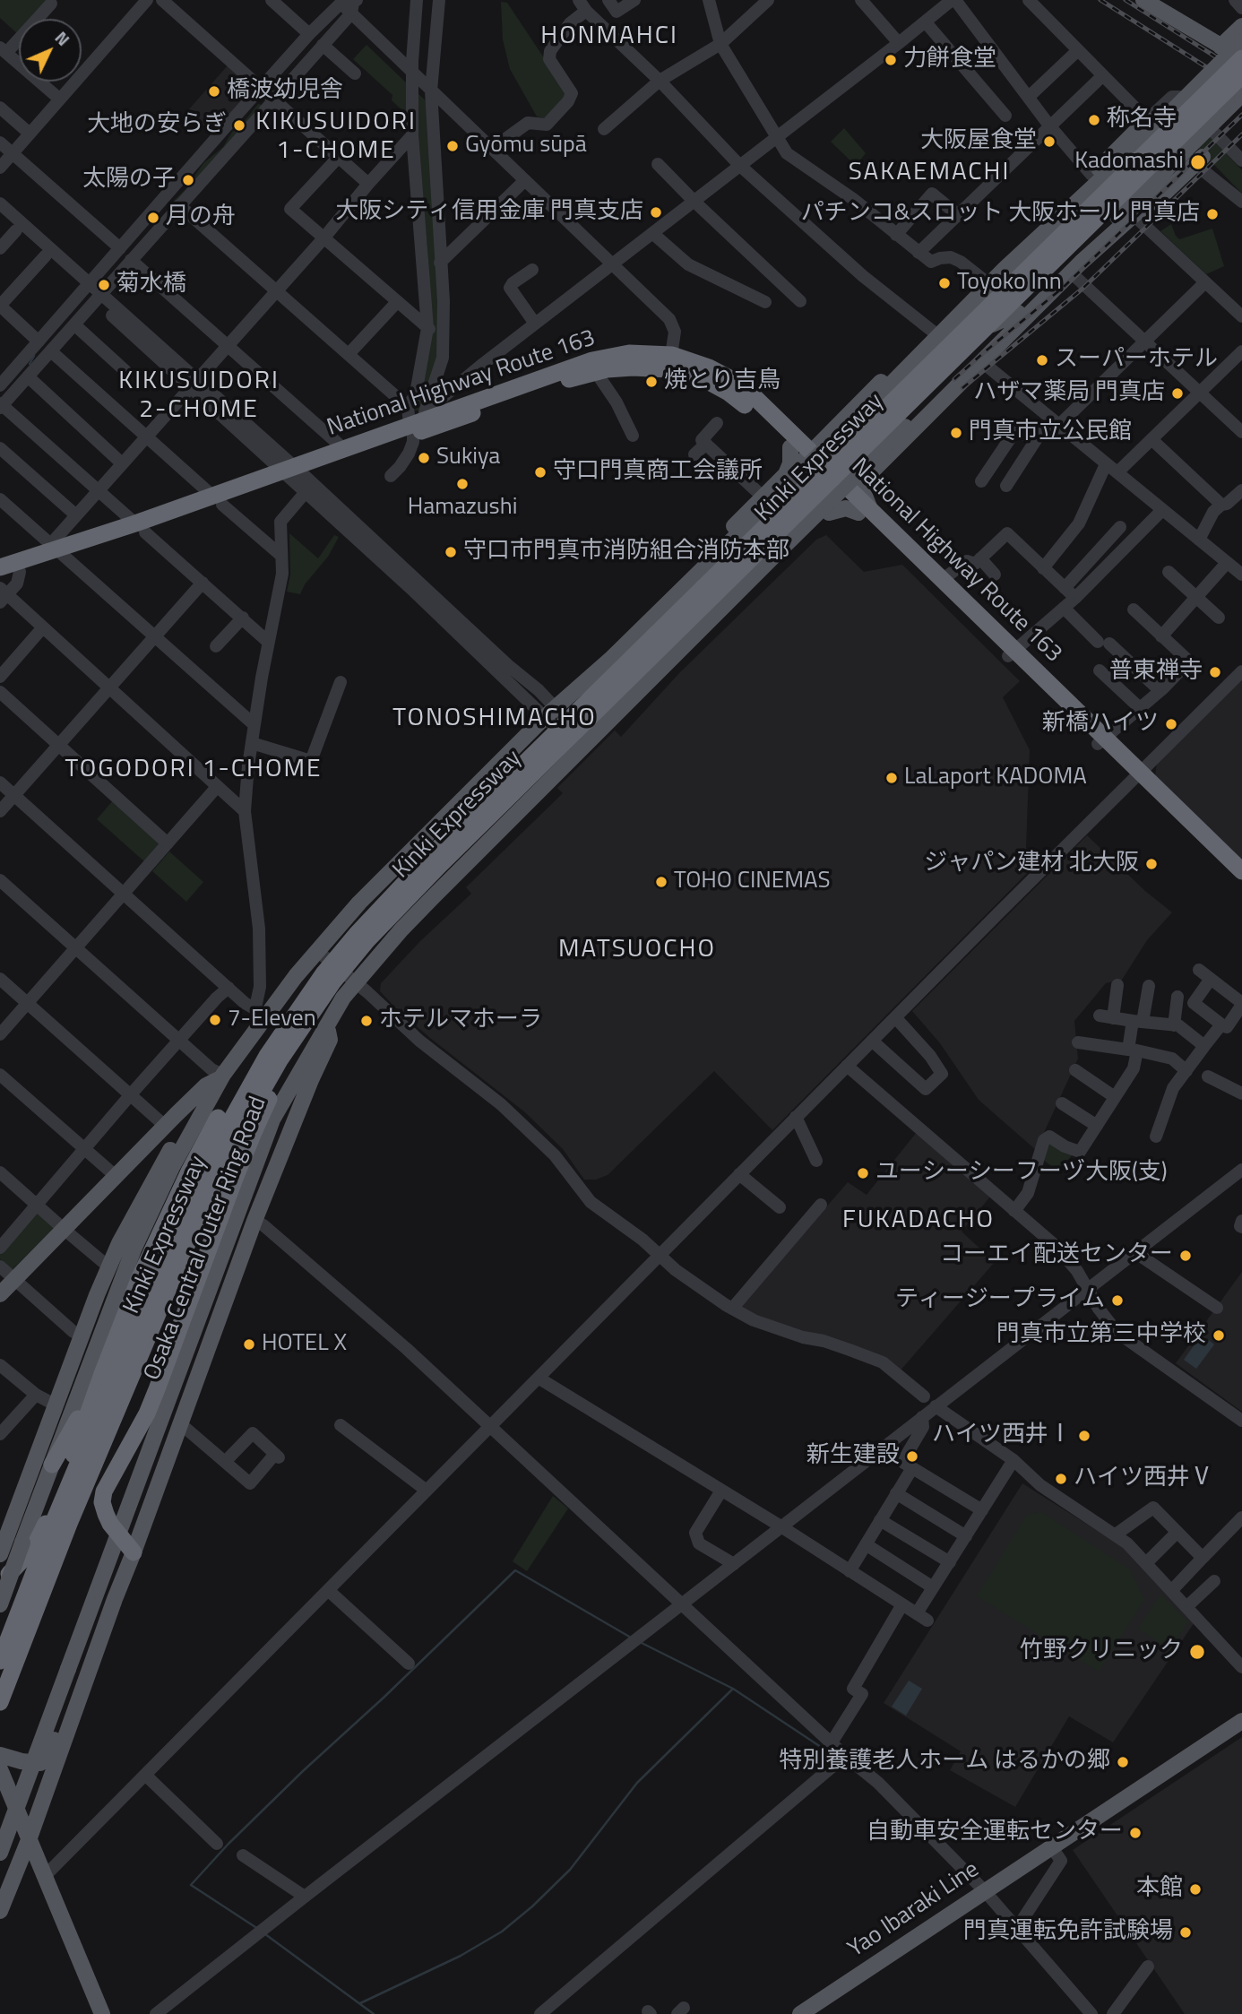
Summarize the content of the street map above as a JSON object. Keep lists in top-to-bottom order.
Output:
{
  "streets": {
    "highway": ["National Highway Route 163", "Kinki Expressway"],
    "main road": ["Osaka Central Outer Ring Road", "Yao Ibaraki Line"]
  },
  "districts": [
    "HONMAHCI",
    "KIKUSUIDORI 1-CHOME",
    "SAKAEMACHI",
    "KIKUSUIDORI 2-CHOME",
    "TONOSHIMACHO",
    "TOGODORI 1-CHOME",
    "MATSUOCHO",
    "FUKADACHO"
  ],
  "places": [
    "力餅食堂",
    "橋波幼児舎",
    "称名寺",
    "大地の安らぎ",
    "大阪屋食堂",
    "Gyōmu sūpā",
    "Kadomashi",
    "太陽の子",
    "大阪シティ信用金庫 門真支店",
    "パチンコ&スロット 大阪ホール 門真店",
    "月の舟",
    "Toyoko Inn",
    "菊水橋",
    "スーパーホテル",
    "焼とり吉鳥",
    "ハザマ薬局 門真店",
    "門真市立公民館",
    "Sukiya",
    "守口門真商工会議所",
    "Hamazushi",
    "守口市門真市消防組合消防本部",
    "普東禅寺",
    "新橋ハイツ",
    "LaLaport KADOMA",
    "ジャパン建材 北大阪",
    "TOHO CINEMAS",
    "7-Eleven",
    "ホテルマホーラ",
    "ユーシーシーフーヅ大阪(支)",
    "コーエイ配送センター",
    "ティージープライム",
    "門真市立第三中学校",
    "HOTEL X",
    "ハイツ西井Ⅰ",
    "新生建設",
    "ハイツ西井Ⅴ",
    "竹野クリニック",
    "特別養護老人ホーム はるかの郷",
    "自動車安全運転センター",
    "本館",
    "門真運転免許試験場"
  ],
  "north": "top right"
}
